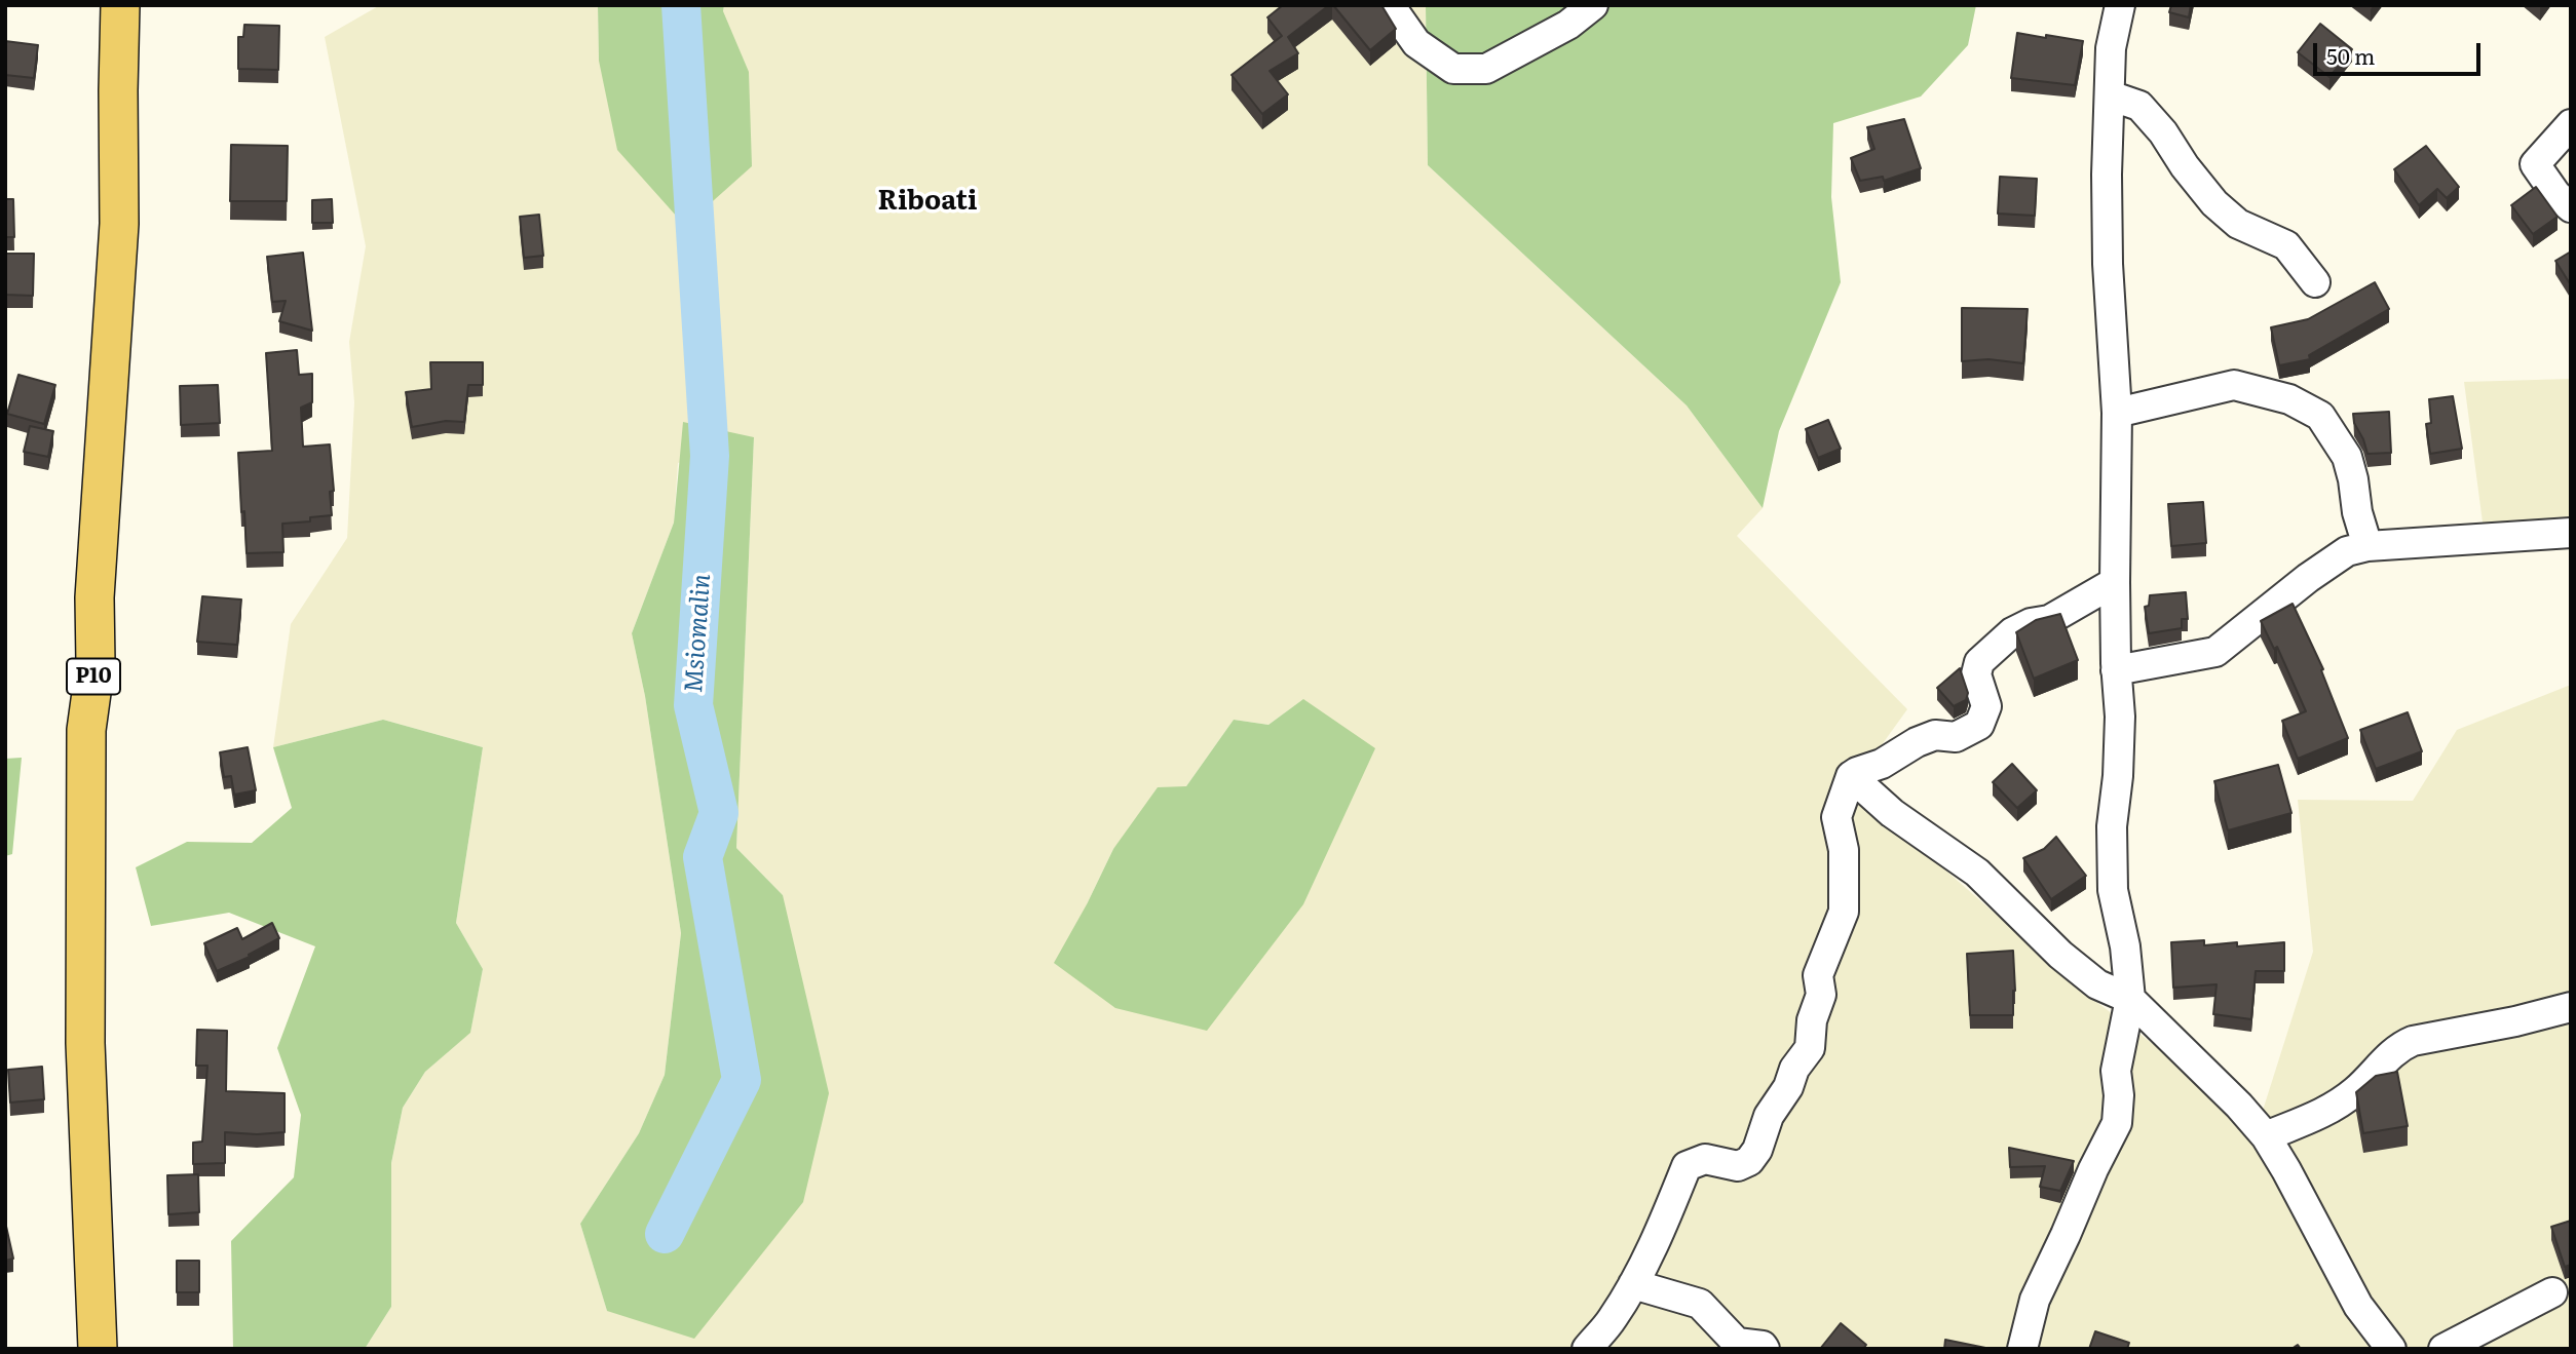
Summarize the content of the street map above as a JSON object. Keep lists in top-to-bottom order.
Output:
{
  "streets": {
    "main road": ["P10"]
  },
  "districts": ["Riboati"],
  "water": ["Msiomalin"],
  "scale_bar": "50 m"
}
